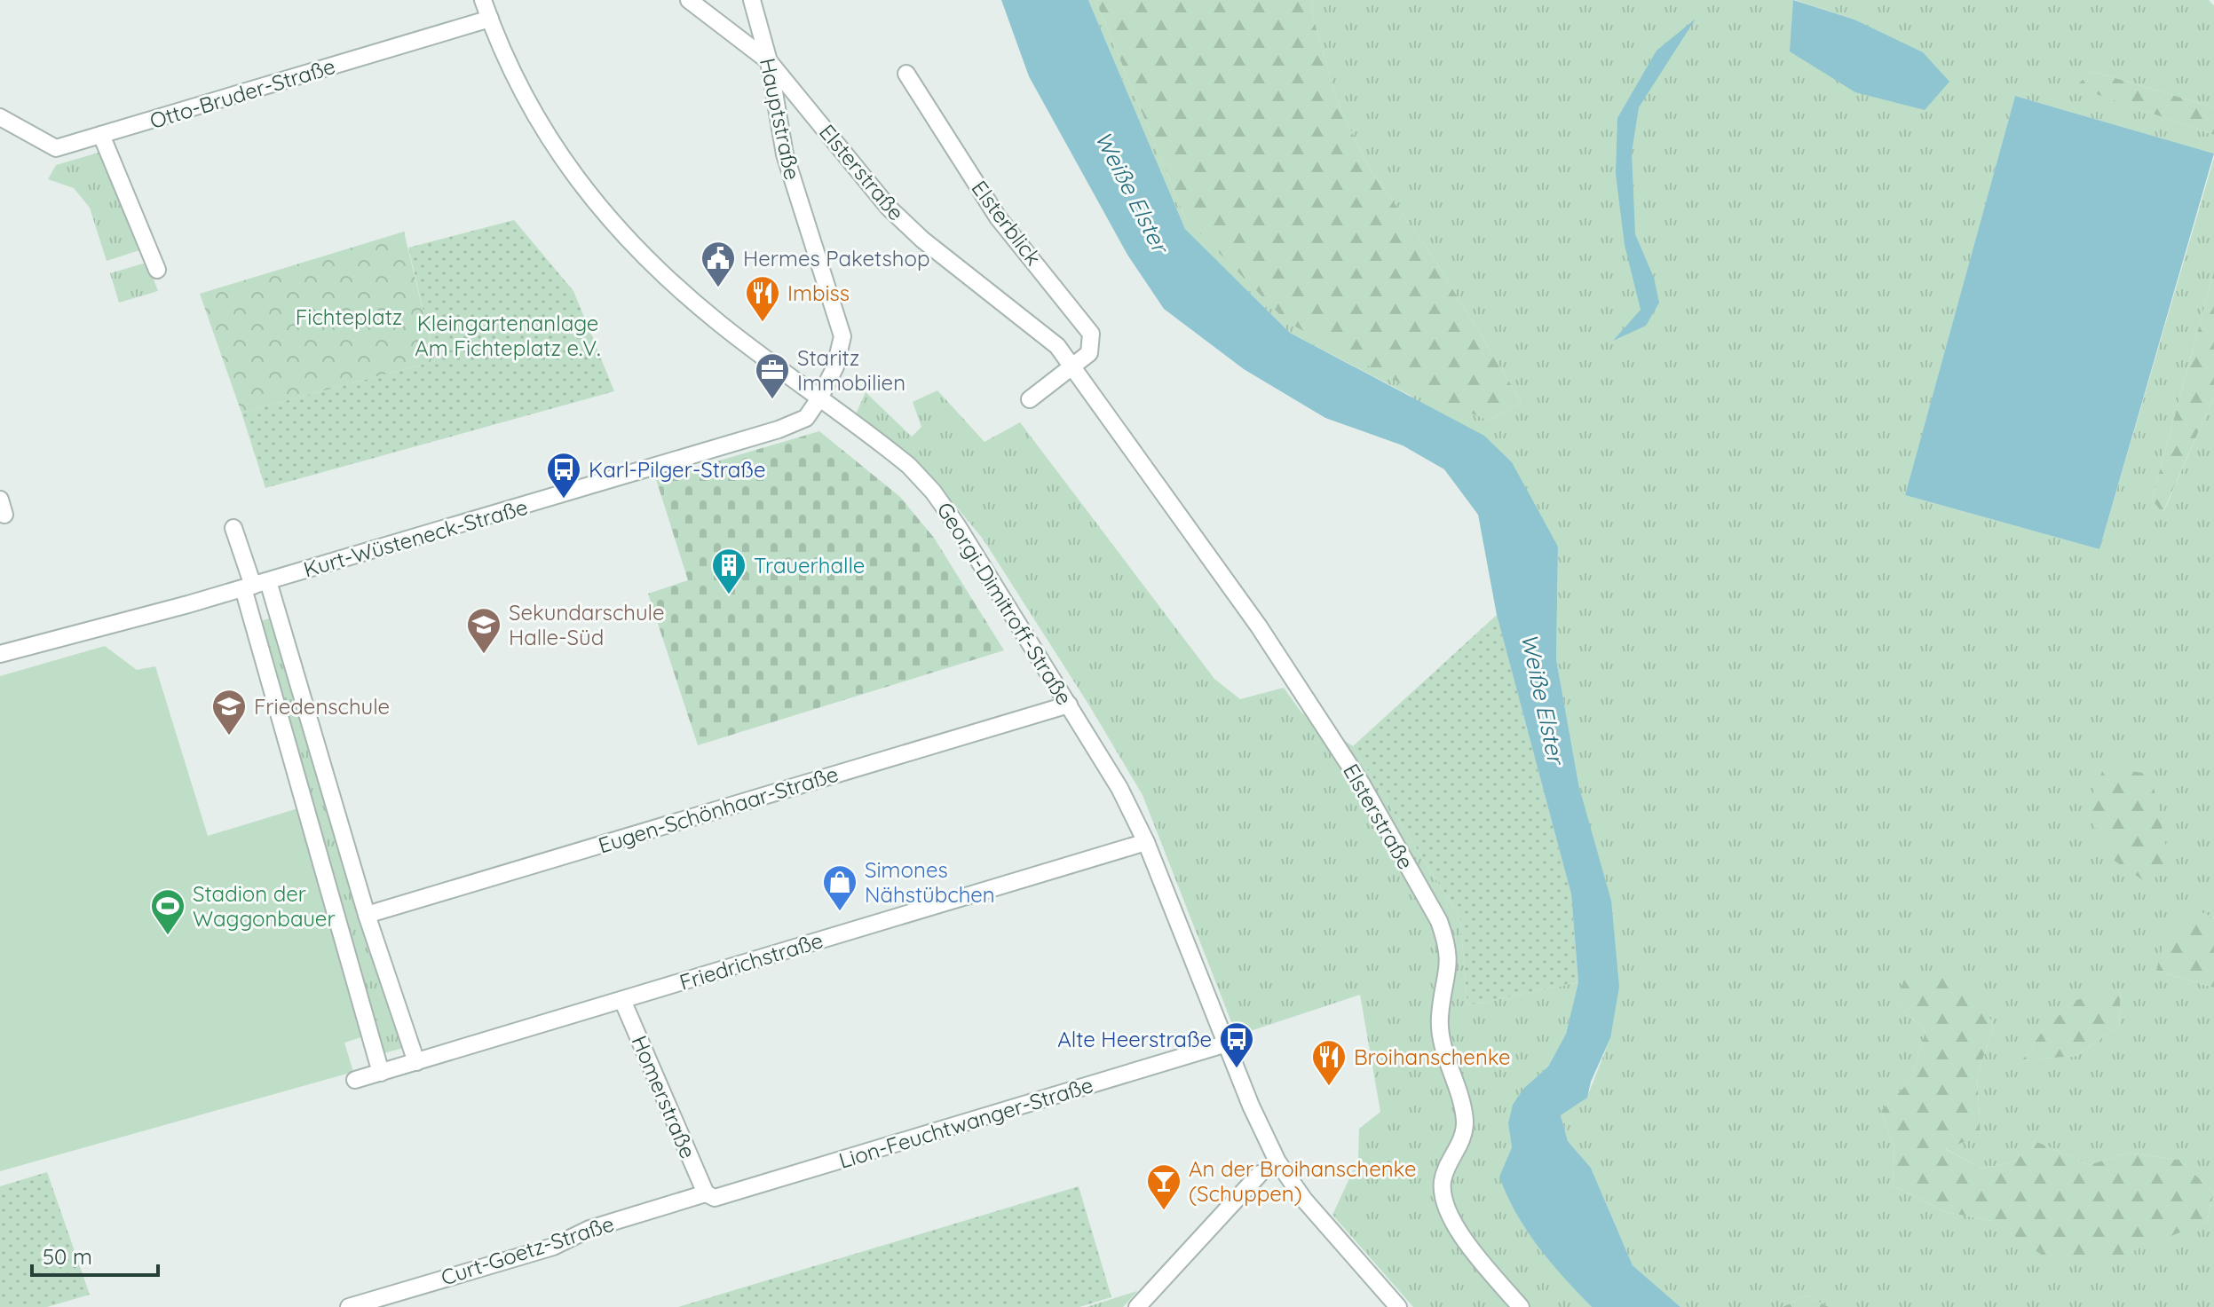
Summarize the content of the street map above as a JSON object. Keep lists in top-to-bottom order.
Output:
{
  "streets": {
    "street": [
      "Otto-Bruder-Straße",
      "Hauptstraße",
      "Elsterstraße",
      "Elsterblick",
      "Kurt-Wüsteneck-Straße",
      "Georgi-Dimitroff-Straße",
      "Eugen-Schönhaar-Straße",
      "Friedrichstraße",
      "Homerstraße",
      "Lion-Feuchtwanger-Straße",
      "Curt-Goetz-Straße"
    ]
  },
  "crossings": [
    ["Otto-Bruder-Straße", "Georgi-Dimitroff-Straße"],
    ["Hauptstraße", "Elsterstraße"],
    ["Hauptstraße", "Kurt-Wüsteneck-Straße"],
    ["Hauptstraße", "Georgi-Dimitroff-Straße"],
    ["Elsterstraße", "Elsterblick"],
    ["Kurt-Wüsteneck-Straße", "Georgi-Dimitroff-Straße"],
    ["Georgi-Dimitroff-Straße", "Eugen-Schönhaar-Straße"],
    ["Georgi-Dimitroff-Straße", "Friedrichstraße"],
    ["Georgi-Dimitroff-Straße", "Lion-Feuchtwanger-Straße"],
    ["Friedrichstraße", "Homerstraße"],
    ["Homerstraße", "Lion-Feuchtwanger-Straße"],
    ["Homerstraße", "Curt-Goetz-Straße"],
    ["Lion-Feuchtwanger-Straße", "Curt-Goetz-Straße"]
  ],
  "water": ["Weiße Elster"],
  "parks": ["Fichteplatz", "Kleingartenanlage Am Fichteplatz e.V."],
  "places": {
    "public building": ["Hermes Paketshop"],
    "restaurant": ["Imbiss", "Broihanschenke"],
    "office": ["Staritz Immobilien"],
    "bus stop": ["Karl-Pilger-Straße", "Alte Heerstraße"],
    "building": ["Trauerhalle"],
    "school or university": ["Sekundarschule Halle-Süd", "Friedenschule"],
    "shop": ["Simones Nähstübchen"],
    "sports": ["Stadion der Waggonbauer"],
    "bar": ["An der Broihanschenke (Schuppen)"]
  },
  "scale_bar": "50 m"
}
